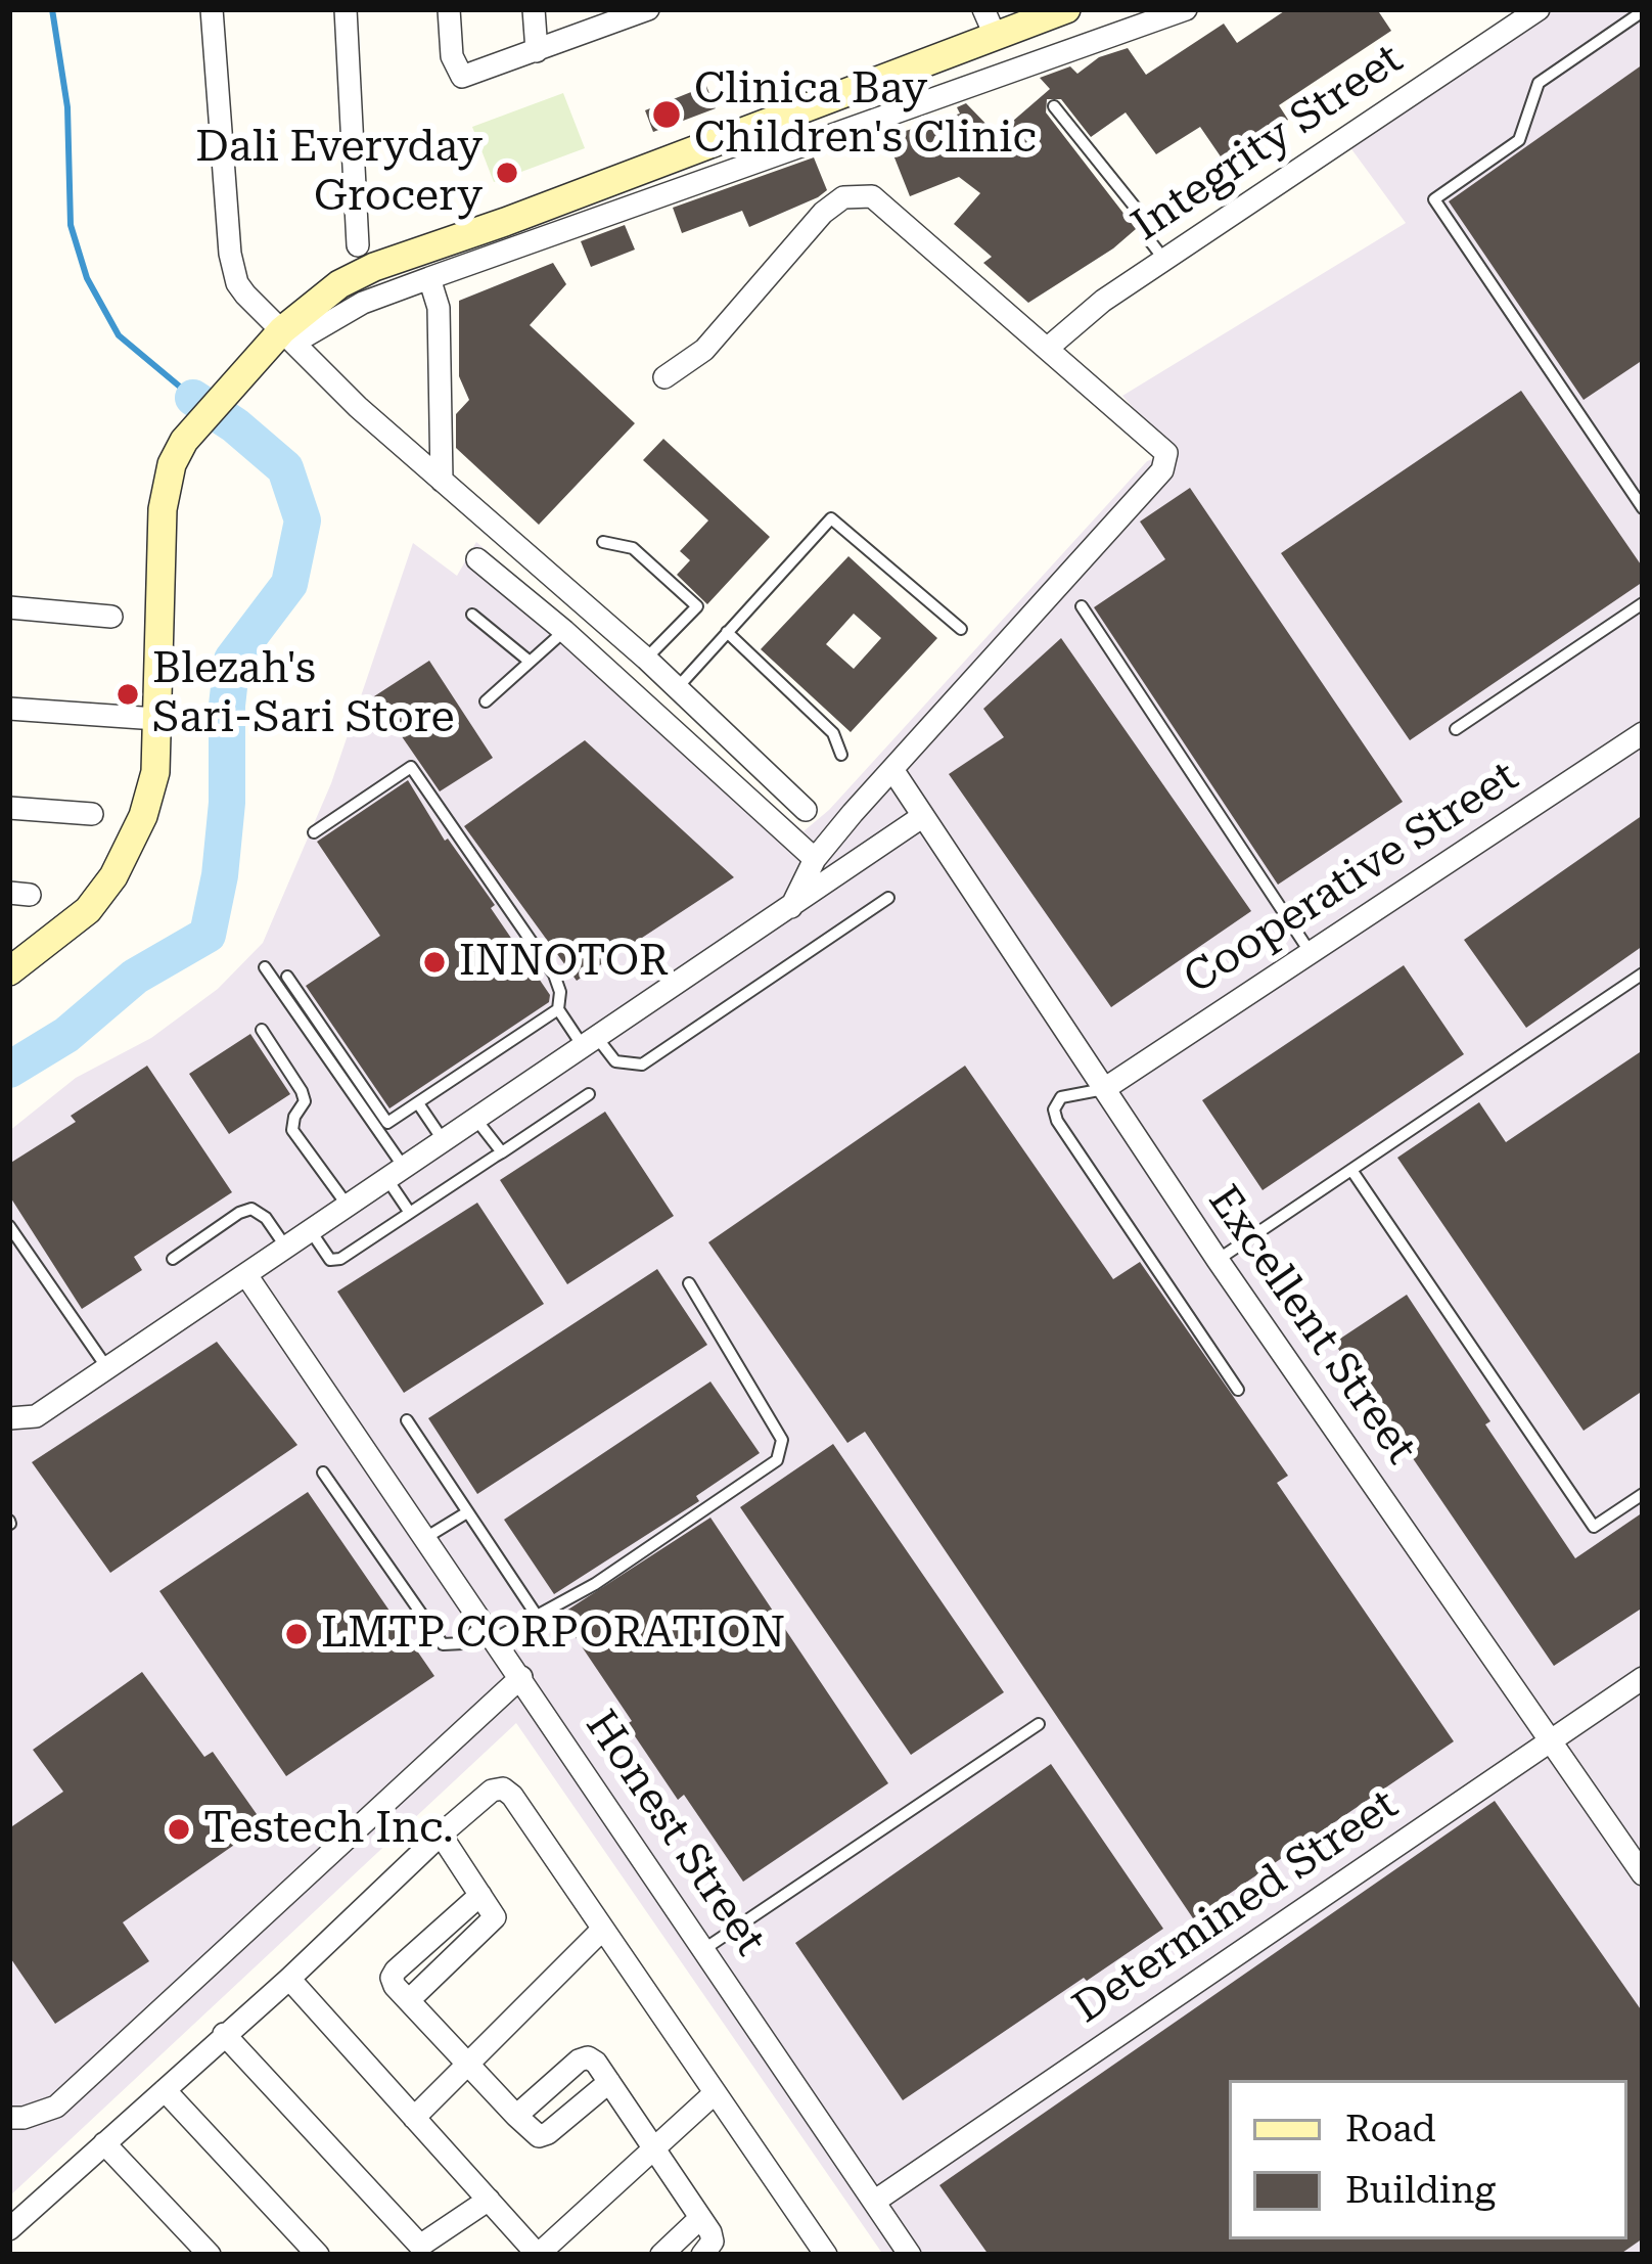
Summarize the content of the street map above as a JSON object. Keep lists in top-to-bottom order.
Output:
{
  "streets": {
    "street": [
      "Integrity Street",
      "Cooperative Street",
      "Excellent Street",
      "Honest Street",
      "Determined Street"
    ]
  },
  "crossings": [
    ["Cooperative Street", "Excellent Street"],
    ["Excellent Street", "Determined Street"],
    ["Honest Street", "Determined Street"]
  ],
  "places": [
    "Clinica Bay Children's Clinic",
    "Dali Everyday Grocery",
    "Blezah's Sari-Sari Store",
    "INNOTOR",
    "LMTP CORPORATION",
    "Testech Inc."
  ],
  "legend": ["Road", "Building"]
}
